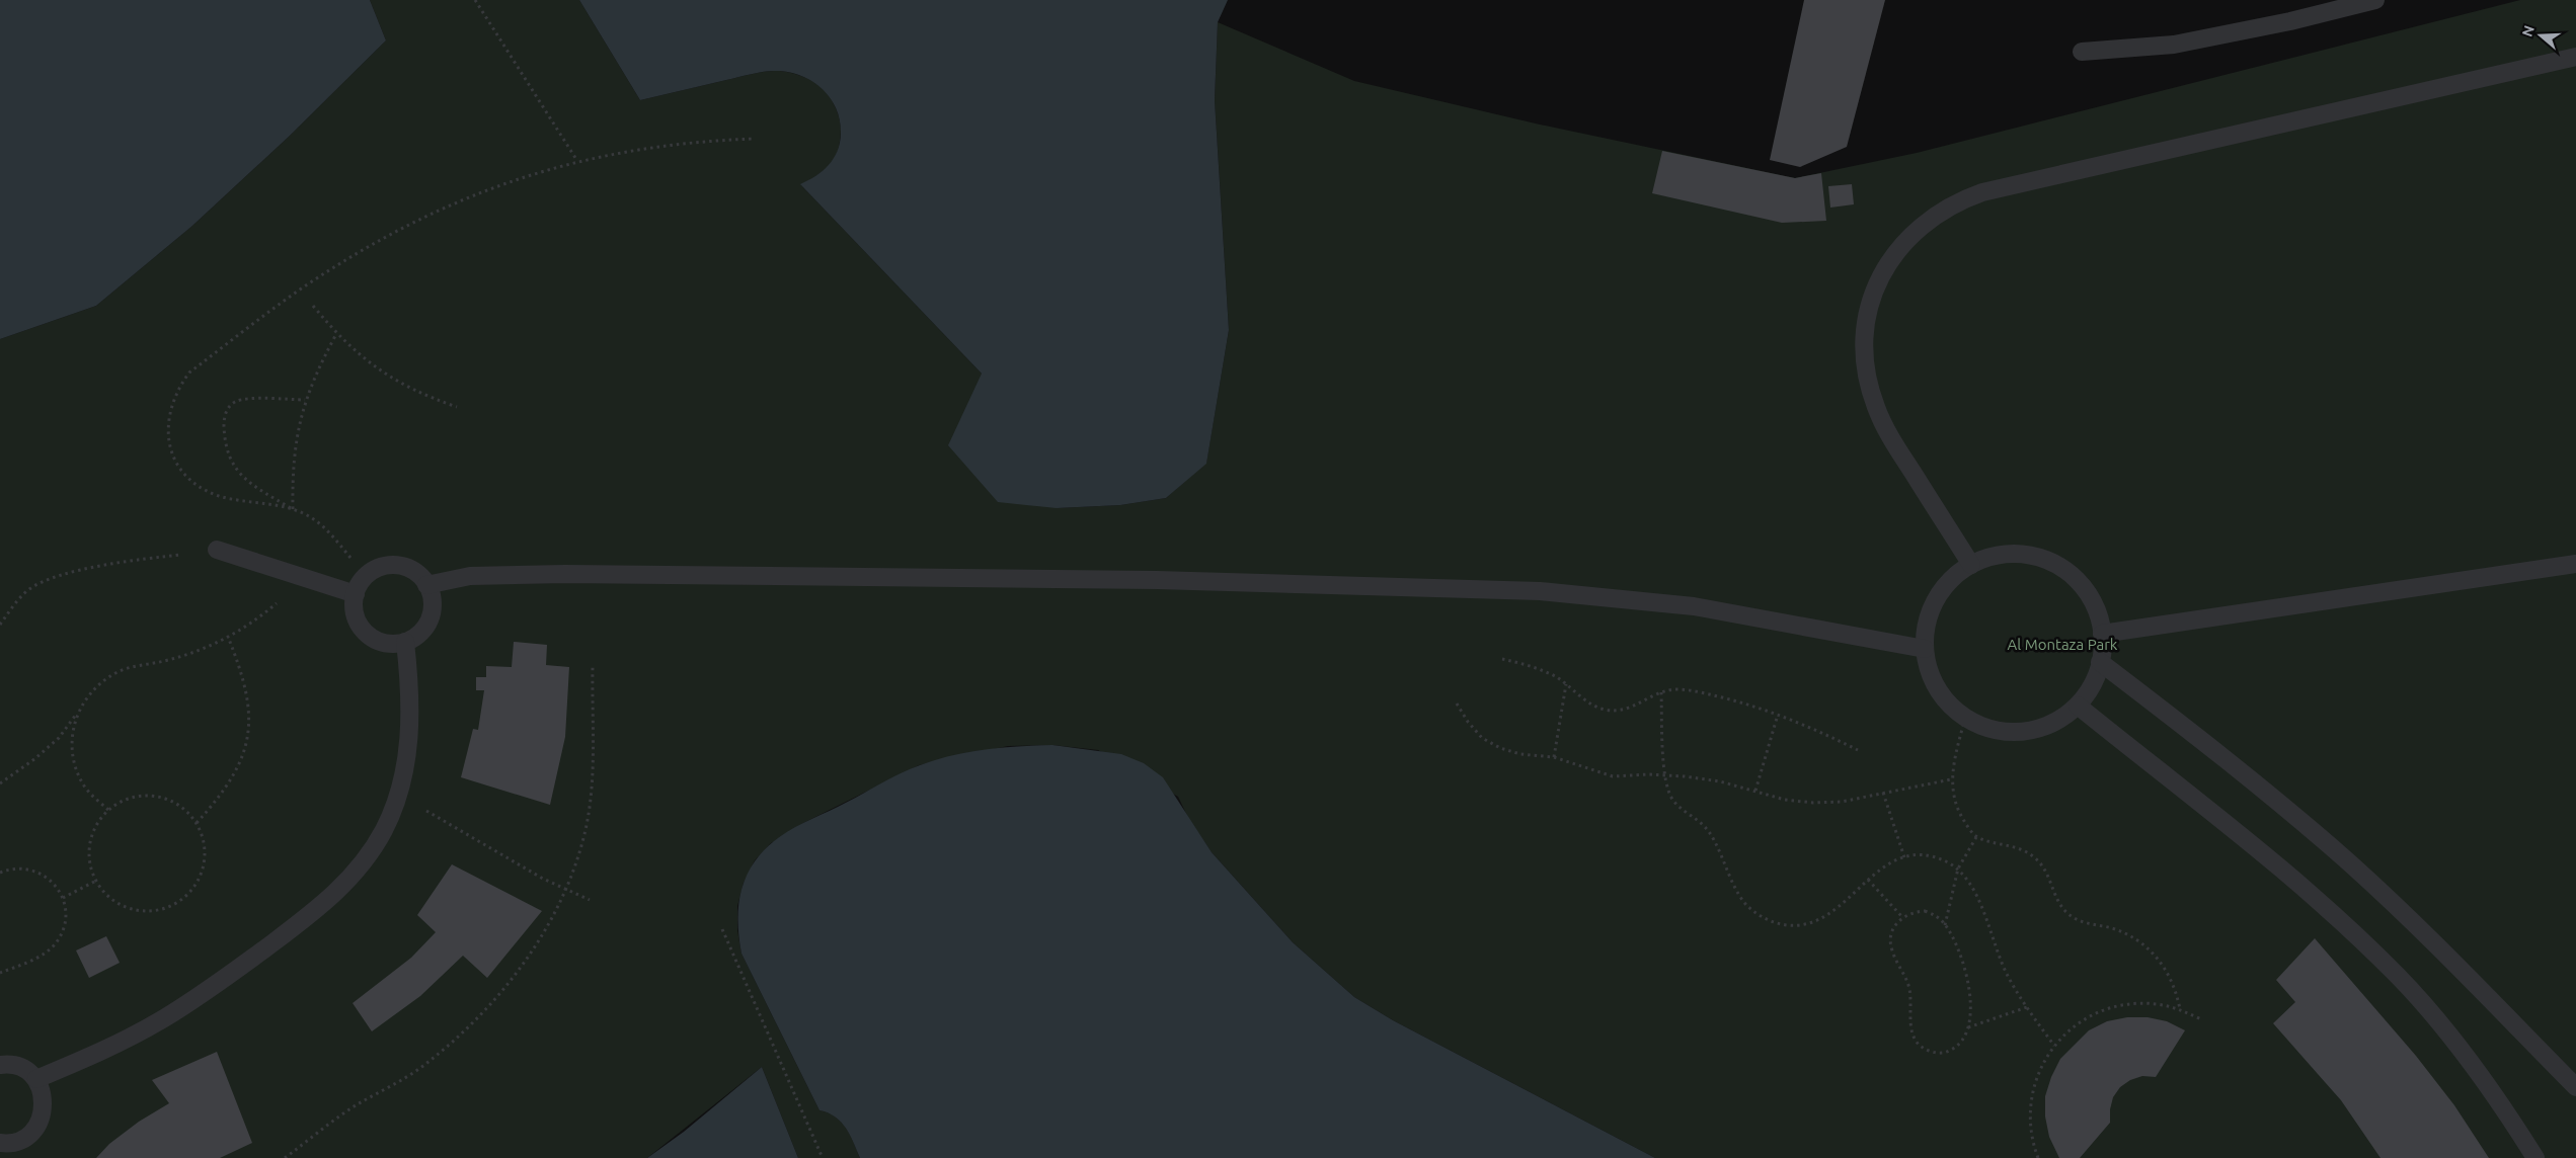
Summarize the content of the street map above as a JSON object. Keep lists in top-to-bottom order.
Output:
{
  "parks": ["Al Montaza Park"],
  "north": "left"
}
